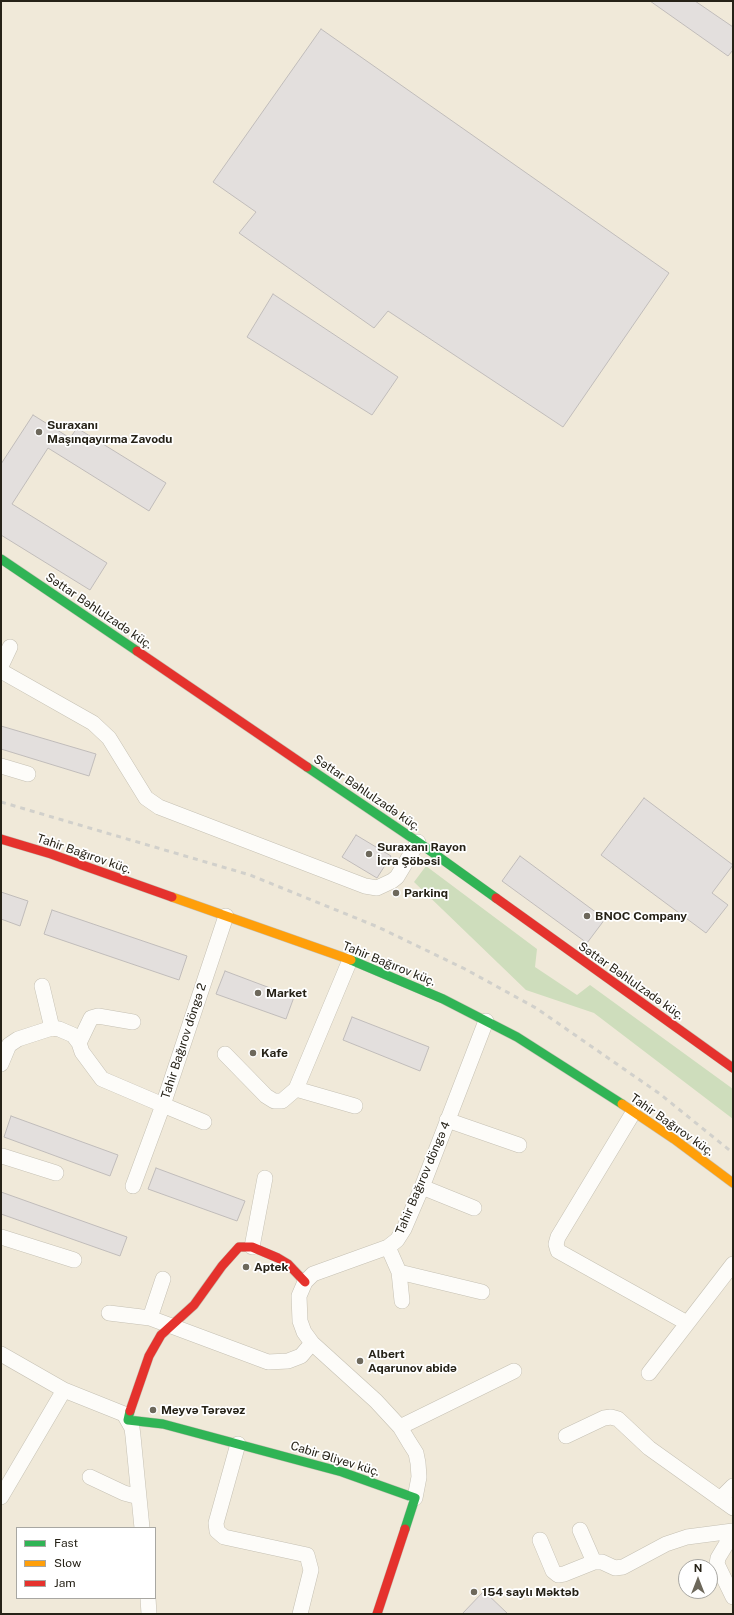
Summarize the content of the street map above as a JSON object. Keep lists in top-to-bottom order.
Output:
{
  "streets": {
    "street": [
      "Səttar Bəhlulzadə küç.",
      "Tahir Bağırov küç.",
      "Tahir Bağırov döngə 2",
      "Tahir Bağırov döngə 4",
      "Cabir Əliyev küç."
    ]
  },
  "crossings": [
    ["Tahir Bağırov küç.", "Tahir Bağırov döngə 2"],
    ["Tahir Bağırov küç.", "Tahir Bağırov döngə 4"]
  ],
  "places": [
    "Suraxanı Maşınqayırma Zavodu",
    "Suraxanı Rayon İcra Şöbəsi",
    "Parkinq",
    "BNOC Company",
    "Market",
    "Kafe",
    "Aptek",
    "Albert Aqarunov abidə",
    "Meyvə Tərəvəz",
    "154 saylı Məktəb"
  ],
  "legend": ["Fast", "Slow", "Jam"],
  "north": "top"
}
